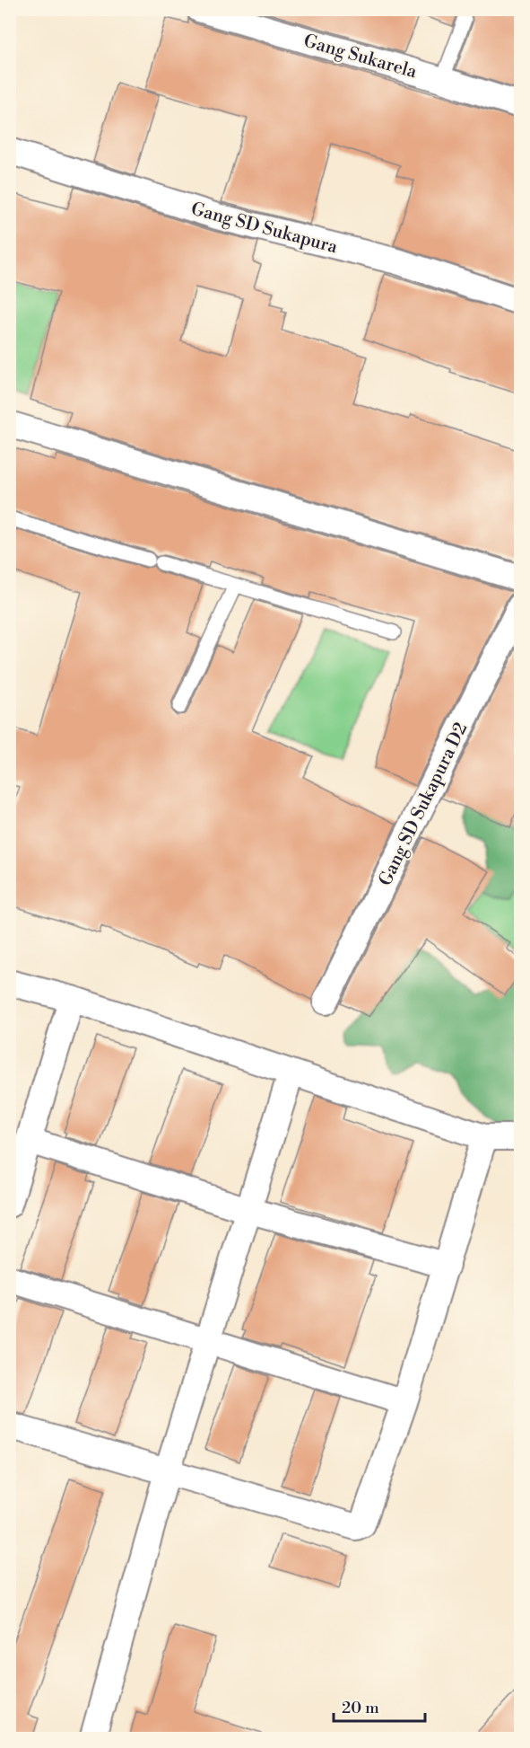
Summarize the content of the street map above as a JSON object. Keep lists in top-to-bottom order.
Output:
{
  "streets": {
    "street": ["Gang Sukarela", "Gang SD Sukapura", "Gang SD Sukapura D2"]
  },
  "scale_bar": "20 m"
}
